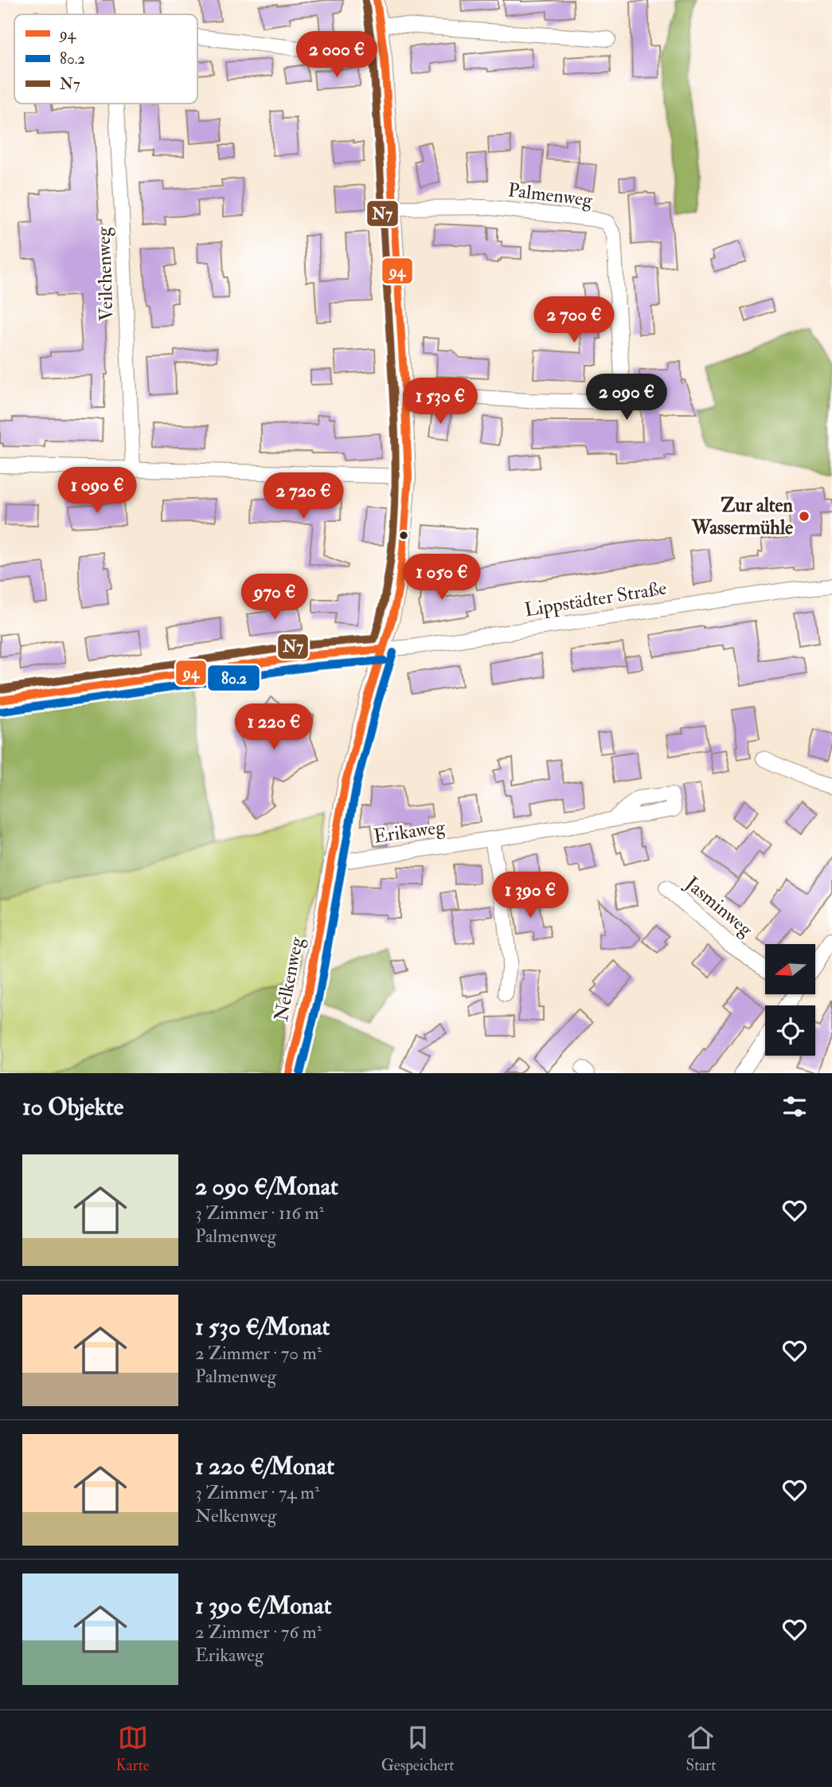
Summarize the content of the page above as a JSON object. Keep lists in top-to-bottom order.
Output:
{
  "streets": {
    "street": [
      "Palmenweg",
      "Veilchenweg",
      "Lippstädter Straße",
      "Erikaweg",
      "Jasminweg",
      "Nelkenweg"
    ]
  },
  "crossings": [
    ["Palmenweg", "Nelkenweg"],
    ["Lippstädter Straße", "Nelkenweg"],
    ["Erikaweg", "Nelkenweg"]
  ],
  "places": ["Zur alten Wassermühle"],
  "lines": ["transit line 94", "transit line N7", "transit line 80.2"],
  "legend": ["94", "80.2", "N7"],
  "north": "left",
  "page": {
    "price": [
      "2 000 €",
      "2 700 €",
      "2 090 €",
      "1 530 €",
      "1 090 €",
      "2 720 €",
      "1 050 €",
      "970 €",
      "1 220 €",
      "1 390 €"
    ],
    "heading": "10 Objekte",
    "list": [
      {
        "name": "2 090 €/Monat",
        "note": "3 Zimmer · 116 m² · Palmenweg"
      },
      {
        "name": "1 530 €/Monat",
        "note": "2 Zimmer · 70 m² · Palmenweg"
      },
      {
        "name": "1 220 €/Monat",
        "note": "3 Zimmer · 74 m² · Nelkenweg"
      },
      {
        "name": "1 390 €/Monat",
        "note": "2 Zimmer · 76 m² · Erikaweg"
      }
    ],
    "tabs": ["Karte", "Gespeichert", "Start"]
  }
}
